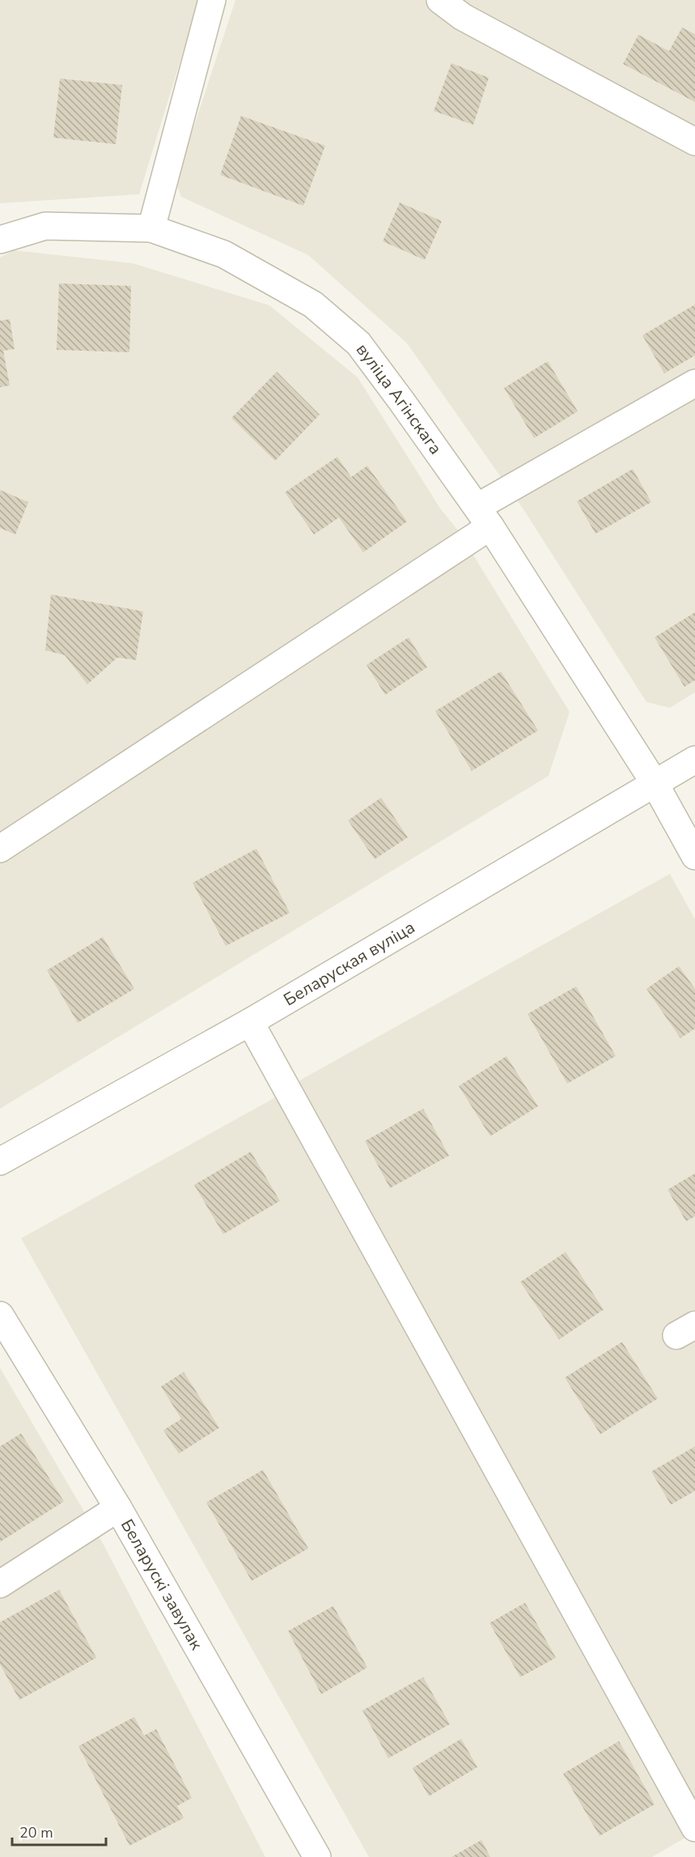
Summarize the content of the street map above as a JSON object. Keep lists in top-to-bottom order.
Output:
{
  "streets": {
    "street": ["вуліца Агінскага", "Беларуская вуліца", "Беларускі завулак"]
  },
  "crossings": [
    ["вуліца Агінскага", "Беларуская вуліца"]
  ],
  "scale_bar": "20 m"
}
